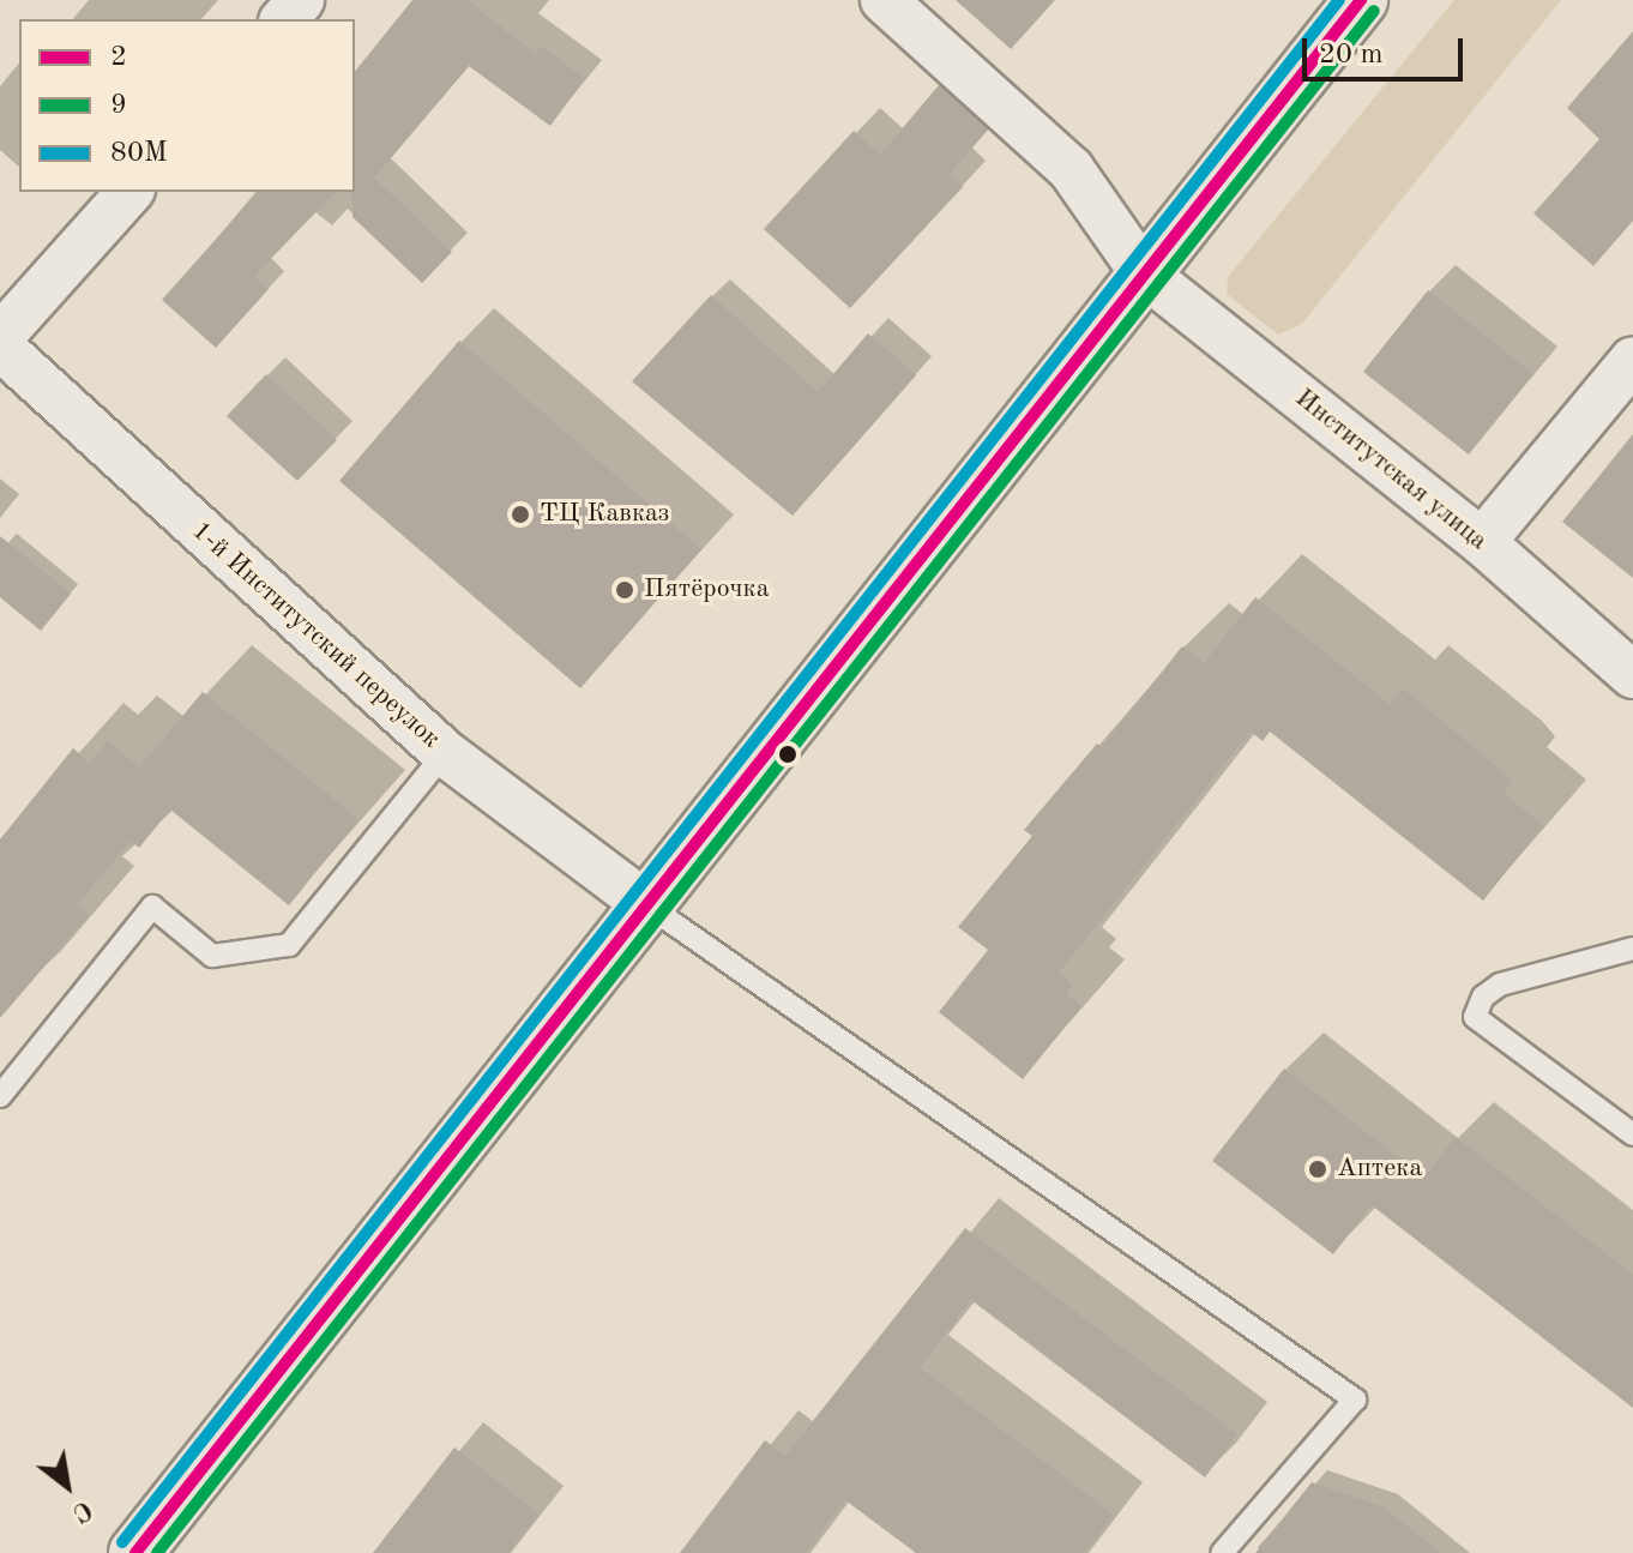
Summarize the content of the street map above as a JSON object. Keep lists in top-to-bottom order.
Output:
{
  "streets": {
    "street": ["Институтская улица", "1-й Институтский переулок"]
  },
  "places": ["ТЦ Кавказ", "Пятёрочка", "Аптека"],
  "lines": ["transit line 2", "transit line 80М", "transit line 9"],
  "legend": ["2", "9", "80М"],
  "scale_bar": "20 m",
  "north": "bottom right"
}
